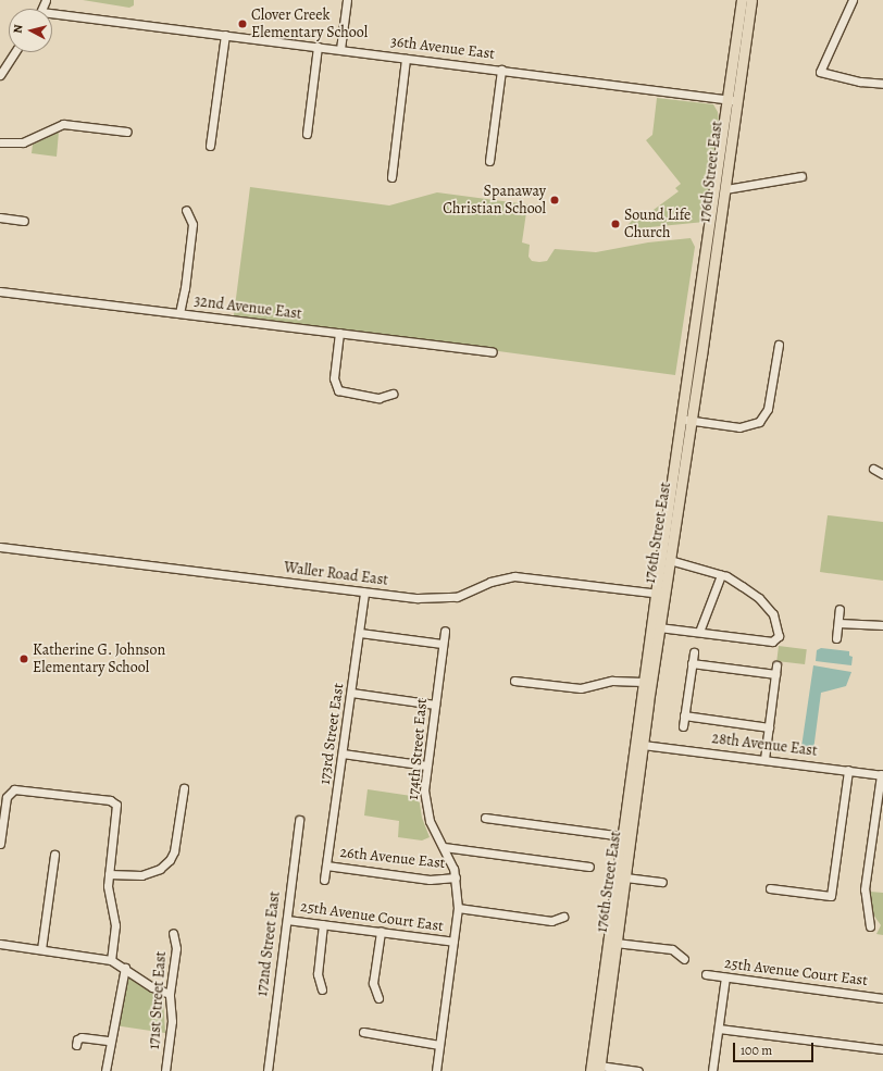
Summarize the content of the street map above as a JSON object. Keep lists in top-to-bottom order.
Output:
{
  "streets": {
    "main road": ["176th Street East"],
    "street": [
      "36th Avenue East",
      "32nd Avenue East",
      "Waller Road East",
      "173rd Street East",
      "28th Avenue East",
      "174th Street East",
      "26th Avenue East",
      "25th Avenue Court East",
      "172nd Street East",
      "171st Street East"
    ]
  },
  "crossings": [
    ["36th Avenue East", "176th Street East"],
    ["176th Street East", "Waller Road East"],
    ["176th Street East", "28th Avenue East"],
    ["Waller Road East", "173rd Street East"],
    ["173rd Street East", "26th Avenue East"],
    ["174th Street East", "26th Avenue East"],
    ["174th Street East", "25th Avenue Court East"],
    ["25th Avenue Court East", "172nd Street East"]
  ],
  "places": [
    "Clover Creek Elementary School",
    "Spanaway Christian School",
    "Sound Life Church",
    "Katherine G. Johnson Elementary School"
  ],
  "scale_bar": "100 m",
  "north": "left"
}
